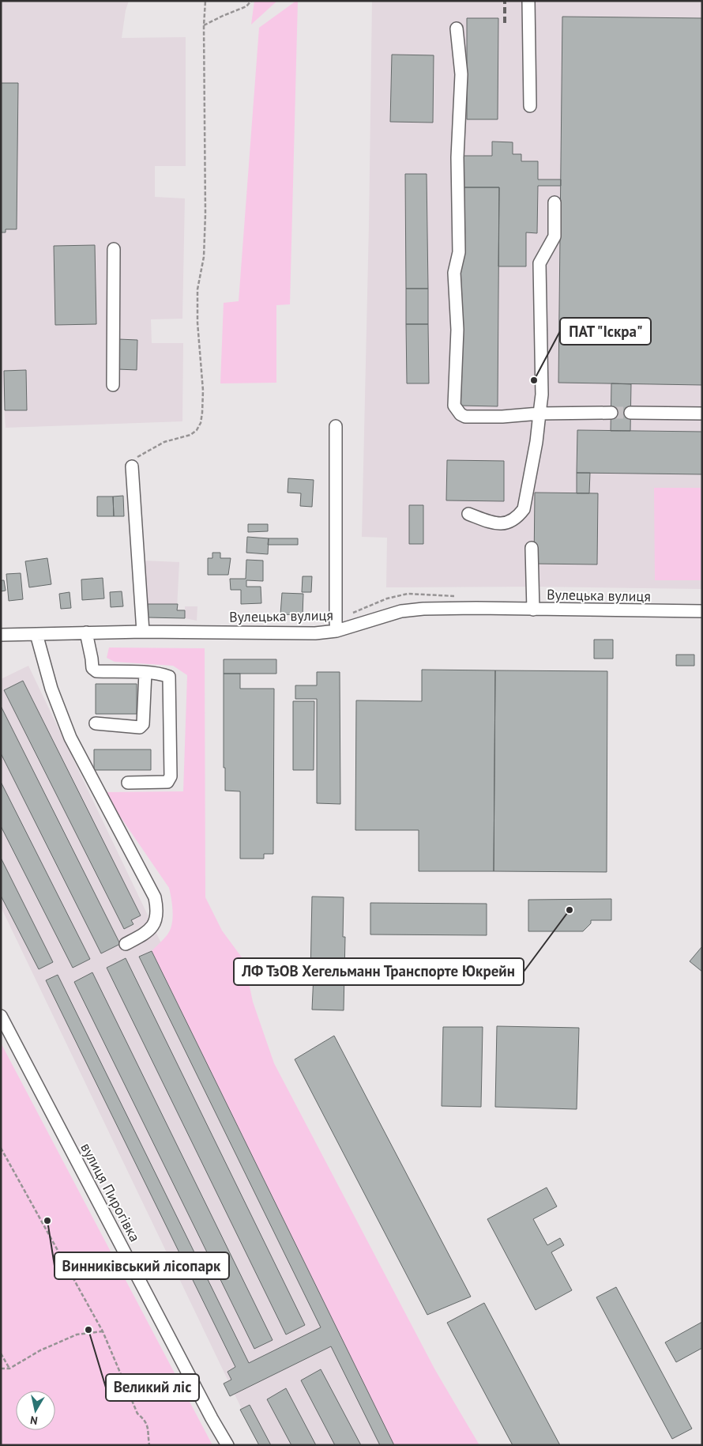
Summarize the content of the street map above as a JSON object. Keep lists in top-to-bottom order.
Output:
{
  "streets": {
    "street": ["Вулецька вулиця", "вулиця Пирогівка"]
  },
  "places": [
    "ПАТ \"Іскра\"",
    "ЛФ ТзОВ Хегельманн Транспорте Юкрейн",
    "Винниківський лісопарк",
    "Великий ліс"
  ],
  "north": "bottom"
}
